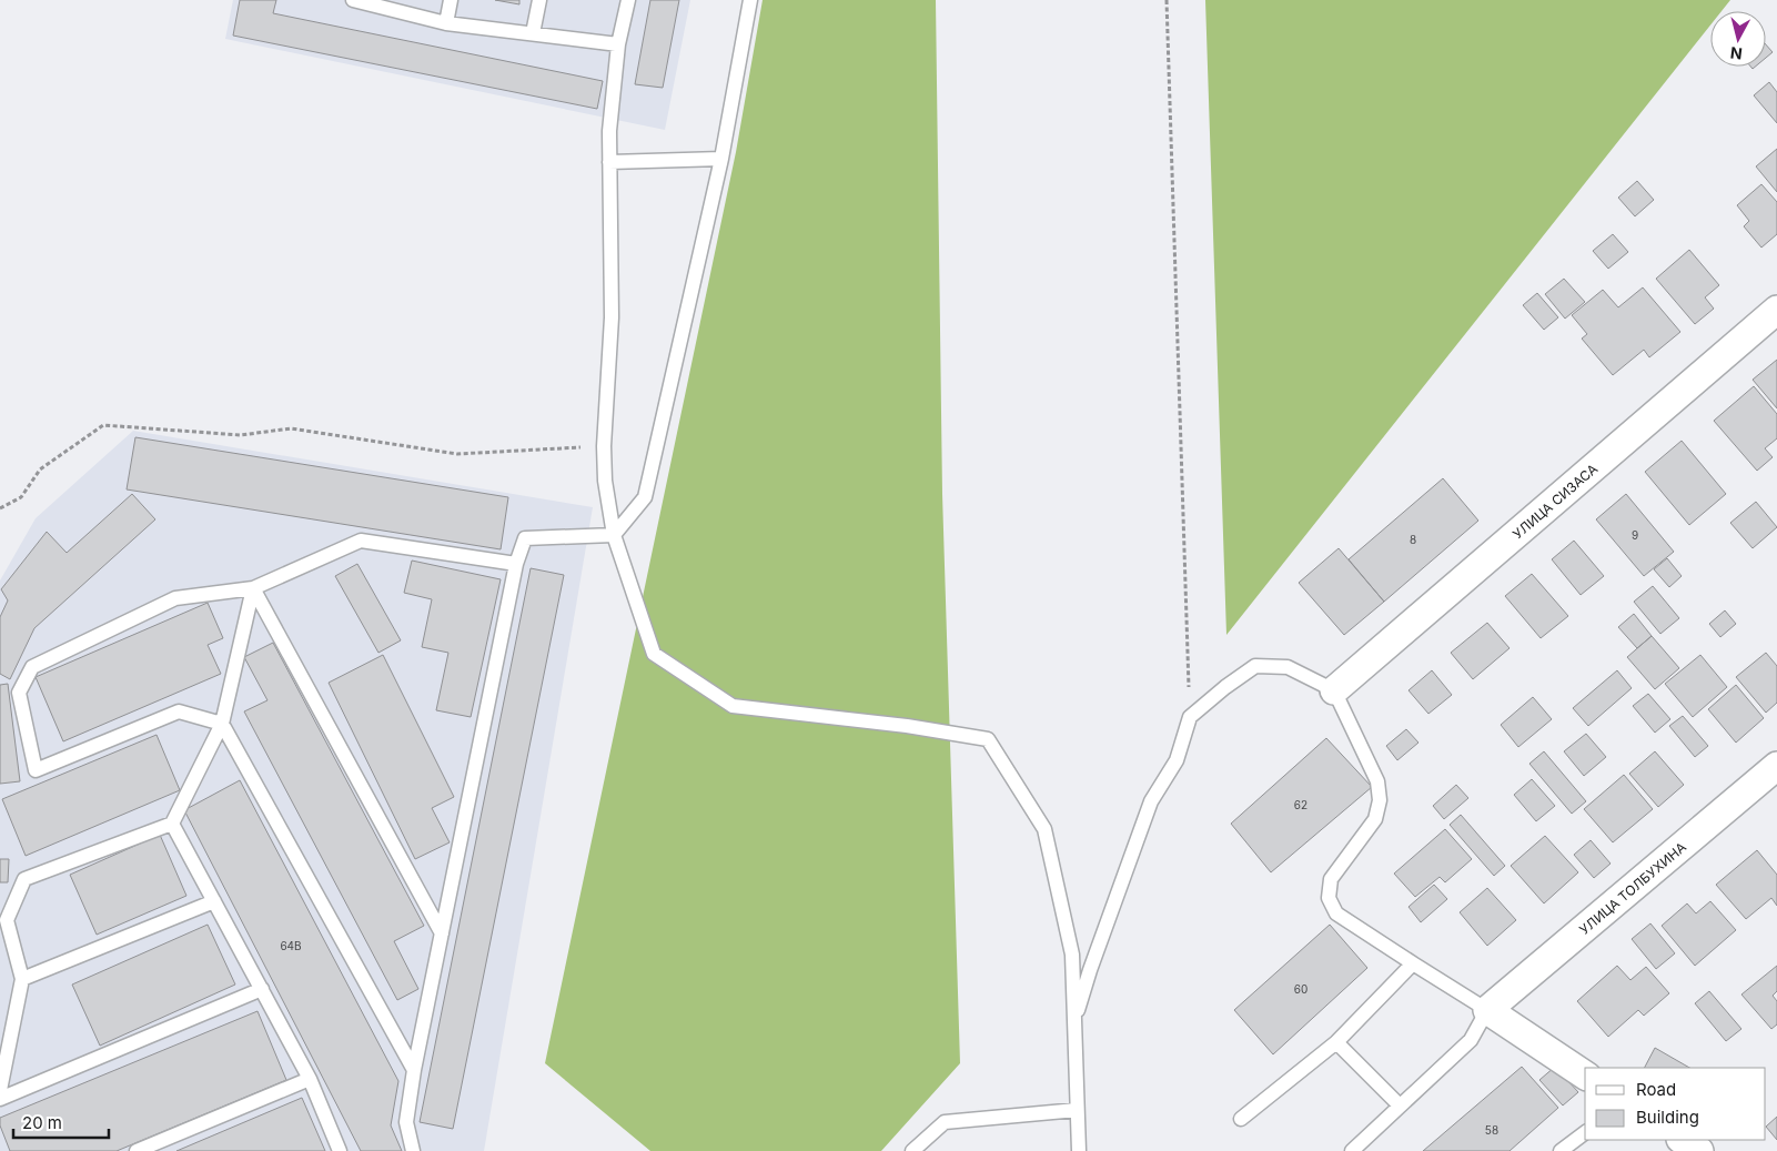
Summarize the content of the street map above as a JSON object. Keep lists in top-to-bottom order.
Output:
{
  "streets": {
    "street": ["УЛИЦА СИЗАСА", "УЛИЦА ТОЛБУХИНА"]
  },
  "house_numbers": [
    "9",
    "8",
    "62",
    "64В",
    "60",
    "58"
  ],
  "legend": ["Road", "Building"],
  "scale_bar": "20 m",
  "north": "bottom"
}
